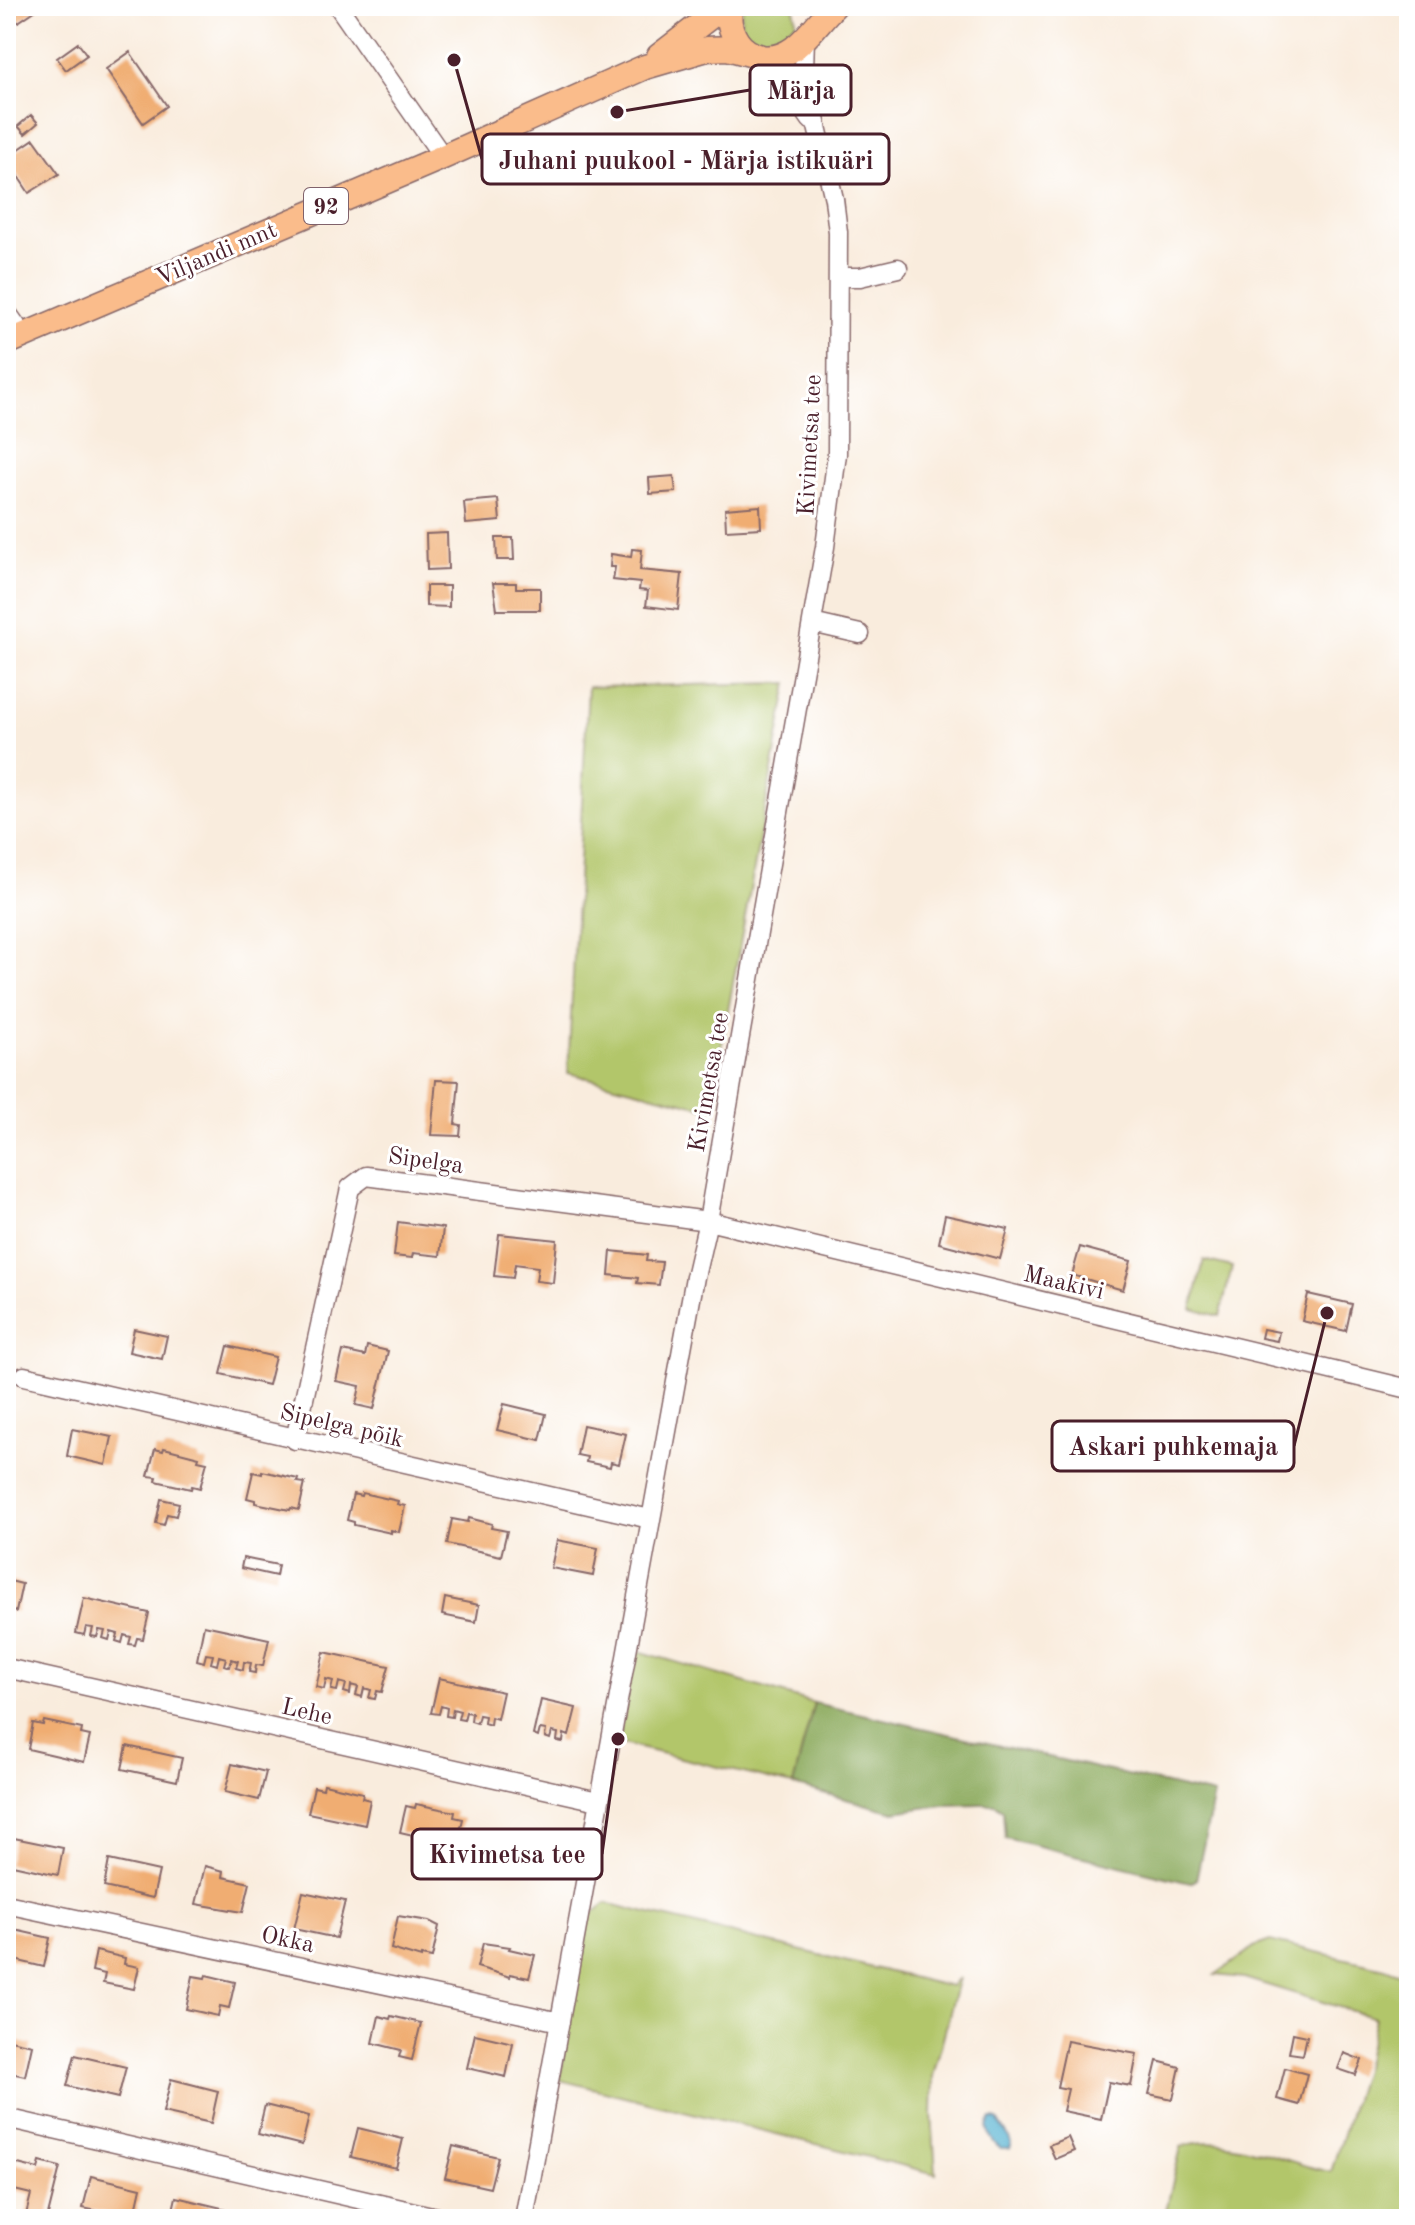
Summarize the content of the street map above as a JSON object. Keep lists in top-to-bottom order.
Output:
{
  "streets": {
    "main road": ["92", "Viljandi mnt"],
    "street": [
      "Kivimetsa tee",
      "Sipelga",
      "Maakivi",
      "Sipelga põik",
      "Lehe",
      "Okka"
    ]
  },
  "crossings": [
    ["92", "Viljandi mnt"],
    ["92", "Kivimetsa tee"],
    ["Viljandi mnt", "Kivimetsa tee"],
    ["Kivimetsa tee", "Sipelga"],
    ["Kivimetsa tee", "Maakivi"],
    ["Kivimetsa tee", "Sipelga põik"],
    ["Kivimetsa tee", "Lehe"],
    ["Kivimetsa tee", "Okka"],
    ["Sipelga", "Maakivi"],
    ["Sipelga", "Sipelga põik"]
  ],
  "places": [
    "Juhani puukool - Märja istikuäri",
    "Märja",
    "Askari puhkemaja",
    "Kivimetsa tee"
  ]
}
